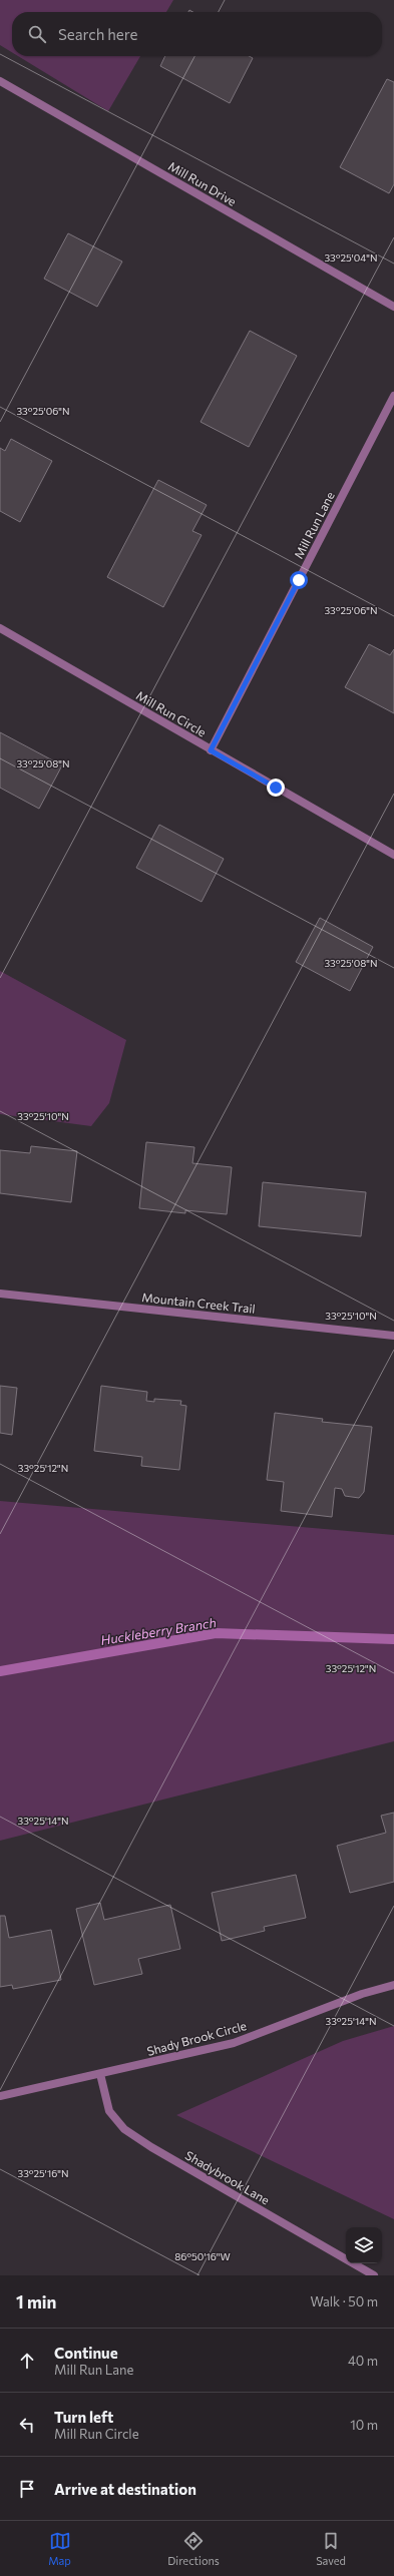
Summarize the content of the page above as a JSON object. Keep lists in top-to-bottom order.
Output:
{
  "streets": {
    "street": [
      "Mill Run Drive",
      "Mill Run Lane",
      "Mill Run Circle",
      "Mountain Creek Trail",
      "Shady Brook Circle",
      "Shadybrook Lane"
    ]
  },
  "crossings": [
    ["Mill Run Lane", "Mill Run Circle"],
    ["Shady Brook Circle", "Shadybrook Lane"]
  ],
  "water": ["Huckleberry Branch"],
  "page": {
    "search": "Search here",
    "heading": ["1 min", "Walk · 50 m"],
    "list": [
      ["Continue", "Mill Run Lane", "40 m"],
      ["Turn left", "Mill Run Circle", "10 m"],
      "Arrive at destination"
    ],
    "nav": ["Map", "Directions", "Saved"]
  },
  "coordinates": [
    "33°25'04\"N",
    "33°25'06\"N",
    "33°25'08\"N",
    "33°25'10\"N",
    "33°25'12\"N",
    "33°25'14\"N",
    "33°25'16\"N",
    "86°50'16\"W"
  ]
}
